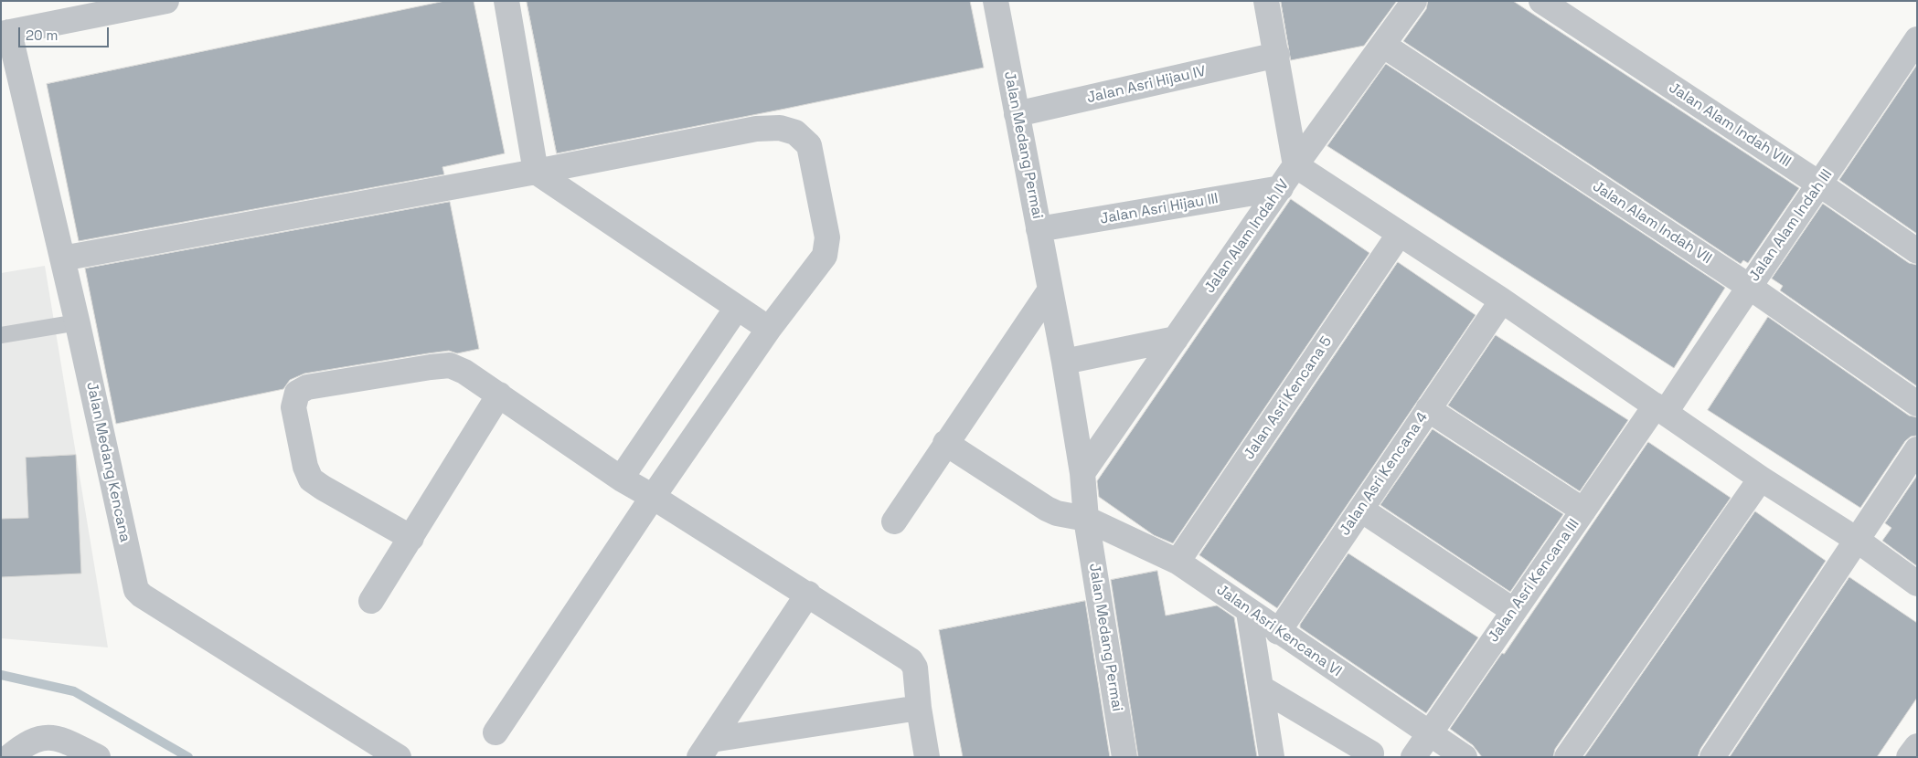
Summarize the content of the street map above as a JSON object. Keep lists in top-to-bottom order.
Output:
{
  "streets": {
    "street": [
      "Jalan Asri Hijau IV",
      "Jalan Alam Indah VIII",
      "Jalan Medang Permai",
      "Jalan Asri Hijau III",
      "Jalan Alam Indah VII",
      "Jalan Alam Indah III",
      "Jalan Alam Indah IV",
      "Jalan Asri Kencana 5",
      "Jalan Medang Kencana",
      "Jalan Asri Kencana 4",
      "Jalan Asri Kencana III",
      "Jalan Asri Kencana VI"
    ]
  },
  "crossings": [
    ["Jalan Asri Hijau IV", "Jalan Medang Permai"],
    ["Jalan Alam Indah VIII", "Jalan Alam Indah III"],
    ["Jalan Medang Permai", "Jalan Asri Hijau III"],
    ["Jalan Medang Permai", "Jalan Alam Indah IV"],
    ["Jalan Medang Permai", "Jalan Asri Kencana VI"],
    ["Jalan Asri Hijau III", "Jalan Alam Indah IV"],
    ["Jalan Alam Indah VII", "Jalan Alam Indah III"],
    ["Jalan Alam Indah VII", "Jalan Alam Indah IV"],
    ["Jalan Alam Indah III", "Jalan Asri Kencana III"],
    ["Jalan Asri Kencana 5", "Jalan Asri Kencana VI"],
    ["Jalan Asri Kencana 4", "Jalan Asri Kencana VI"],
    ["Jalan Asri Kencana III", "Jalan Asri Kencana VI"]
  ],
  "scale_bar": "20 m"
}
